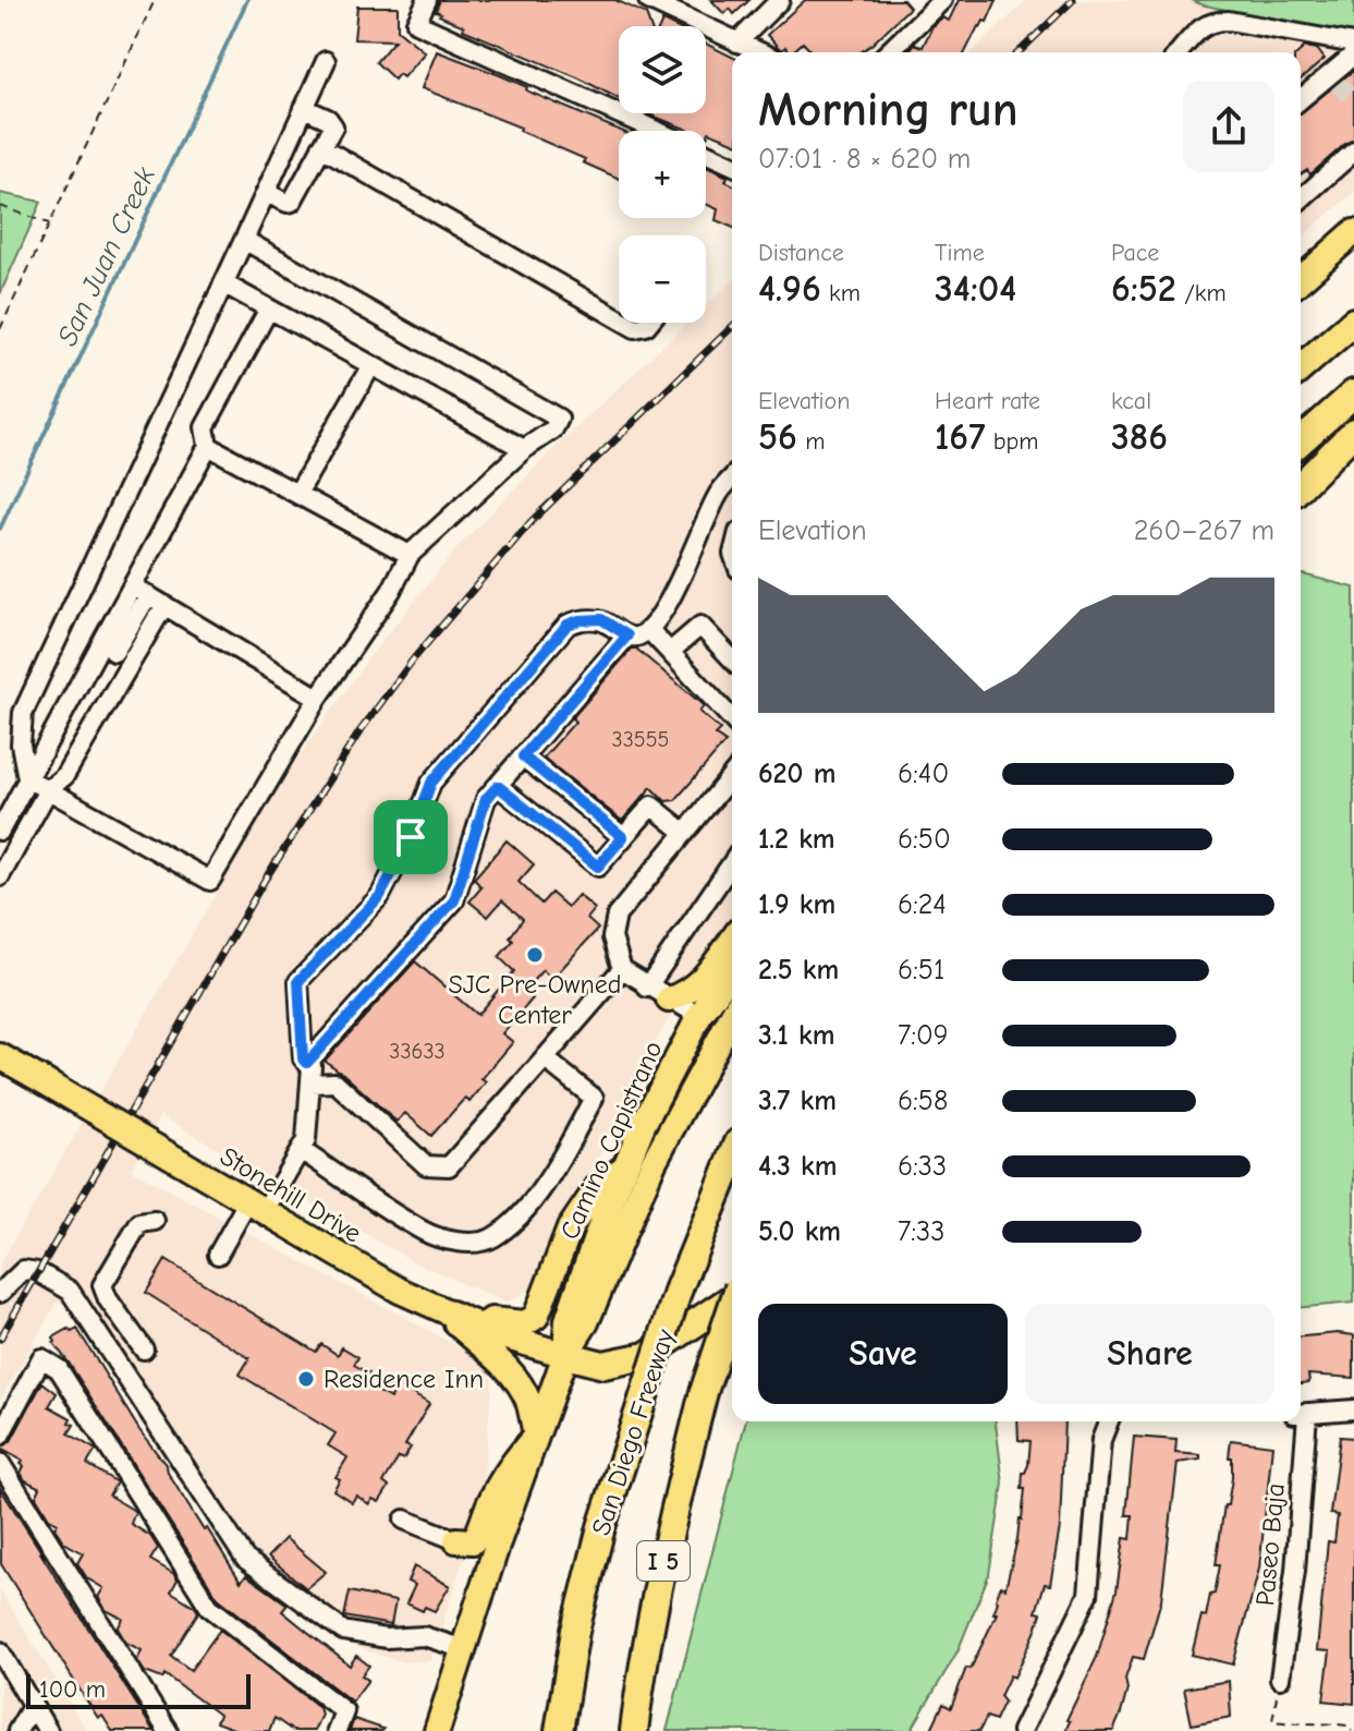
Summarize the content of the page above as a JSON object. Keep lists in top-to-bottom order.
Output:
{
  "streets": {
    "highway": ["San Diego Freeway", "I 5"],
    "main road": ["Camino Capistrano", "Stonehill Drive"],
    "street": ["Paseo Baja"]
  },
  "crossings": [
    ["Camino Capistrano", "Stonehill Drive"]
  ],
  "water": ["San Juan Creek"],
  "places": ["SJC Pre-Owned Center", "Residence Inn"],
  "house_numbers": ["33555", "33633"],
  "scale_bar": "100 m",
  "page": {
    "map_buttons": ["+", "−"],
    "heading": ["Morning run", "07:01 · 8 × 620 m"],
    "stats": [
      ["Distance", "4.96 km"],
      ["Time", "34:04"],
      ["Pace", "6:52 /km"],
      ["Elevation", "56 m"],
      ["Heart rate", "167 bpm"],
      ["kcal", "386"]
    ],
    "chart": ["Elevation", "260–267 m"],
    "list": [
      {
        "name": "620 m",
        "note": "6:40"
      },
      {
        "name": "1.2 km",
        "note": "6:50"
      },
      {
        "name": "1.9 km",
        "note": "6:24"
      },
      {
        "name": "2.5 km",
        "note": "6:51"
      },
      {
        "name": "3.1 km",
        "note": "7:09"
      },
      {
        "name": "3.7 km",
        "note": "6:58"
      },
      {
        "name": "4.3 km",
        "note": "6:33"
      },
      {
        "name": "5.0 km",
        "note": "7:33"
      }
    ],
    "buttons": ["Save", "Share"],
    "scale": "100 m"
  }
}
